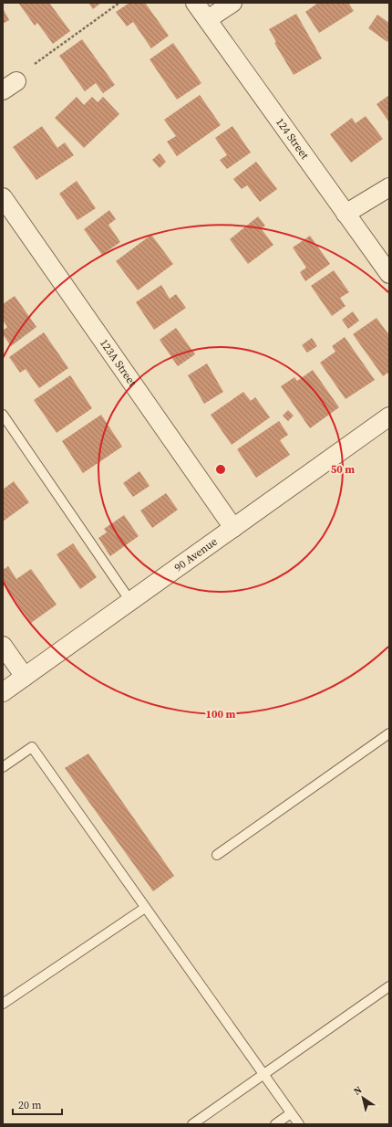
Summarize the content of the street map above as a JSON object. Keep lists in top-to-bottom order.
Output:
{
  "streets": {
    "street": ["124 Street", "123A Street", "90 Avenue"]
  },
  "crossings": [
    ["123A Street", "90 Avenue"]
  ],
  "scale_bar": "20 m",
  "north": "top left",
  "rings": ["50 m", "100 m"]
}
